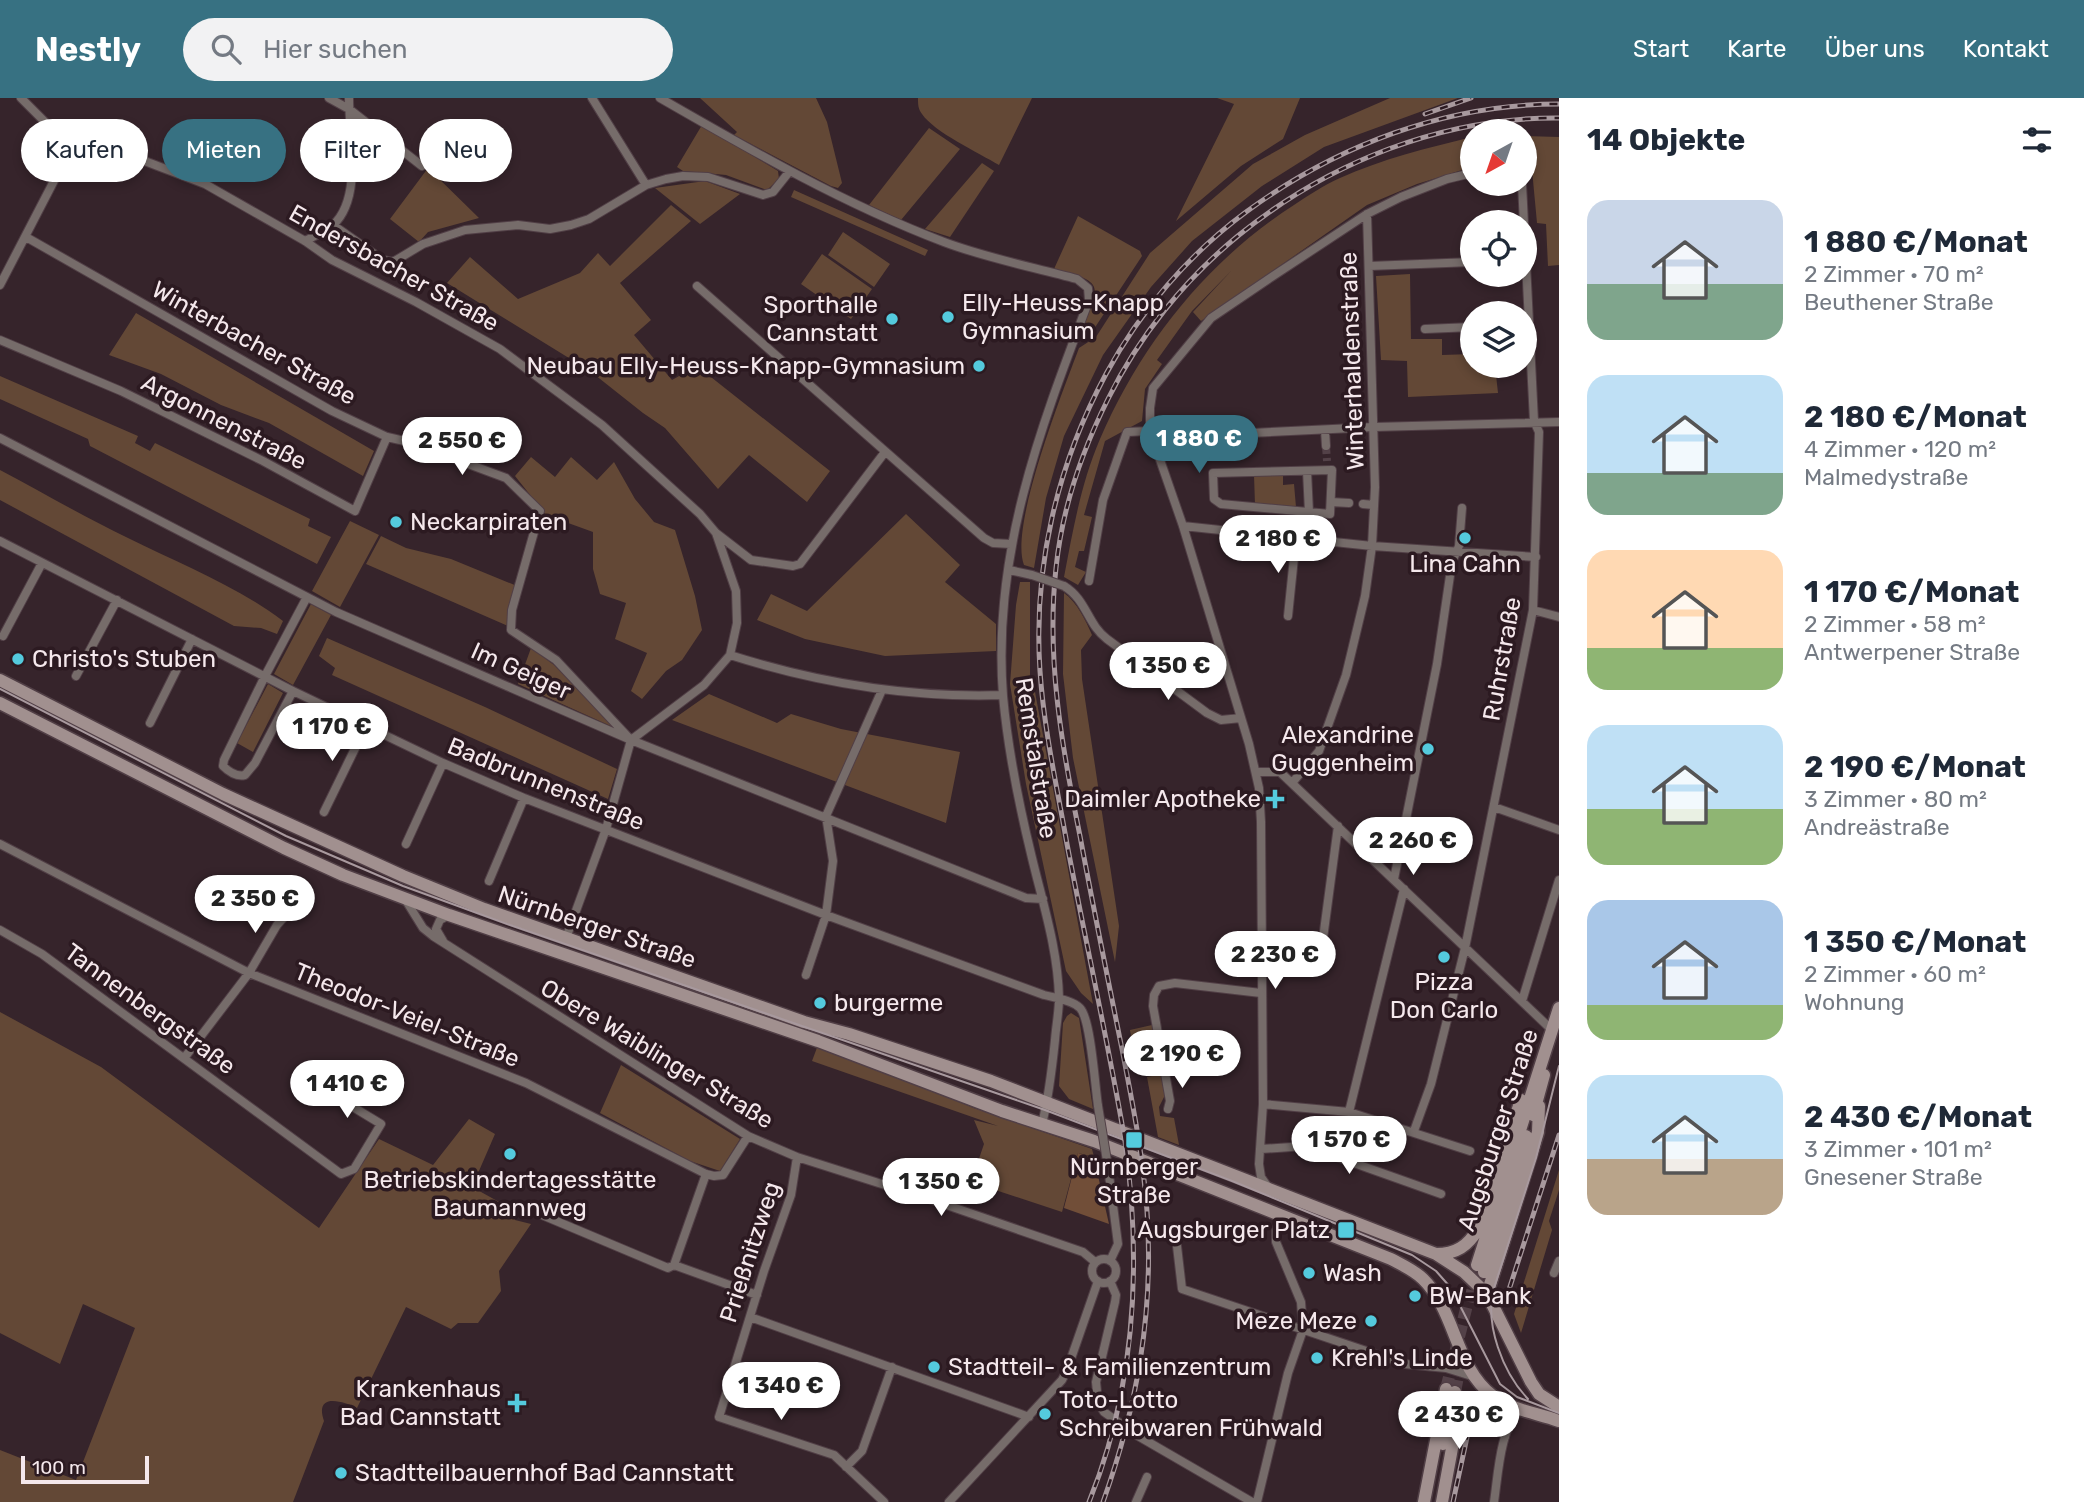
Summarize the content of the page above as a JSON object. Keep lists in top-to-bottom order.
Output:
{
  "streets": {
    "main road": ["Nürnberger Straße", "Augsburger Straße"],
    "street": [
      "Endersbacher Straße",
      "Winterbacher Straße",
      "Winterhaldenstraße",
      "Argonnenstraße",
      "Ruhrstraße",
      "Im Geiger",
      "Remstalstraße",
      "Badbrunnenstraße",
      "Tannenbergstraße",
      "Theodor-Veiel-Straße",
      "Obere Waiblinger Straße",
      "Prießnitzweg"
    ]
  },
  "crossings": [
    ["Winterbacher Straße", "Argonnenstraße"],
    ["Winterbacher Straße", "Im Geiger"],
    ["Im Geiger", "Remstalstraße"],
    ["Remstalstraße", "Badbrunnenstraße"],
    ["Remstalstraße", "Nürnberger Straße"],
    ["Badbrunnenstraße", "Obere Waiblinger Straße"],
    ["Nürnberger Straße", "Obere Waiblinger Straße"],
    ["Obere Waiblinger Straße", "Prießnitzweg"]
  ],
  "places": {
    "other": [
      "Elly-Heuss-Knapp Gymnasium",
      "Sporthalle Cannstatt",
      "Neubau Elly-Heuss-Knapp-Gymnasium",
      "Neckarpiraten",
      "Lina Cahn",
      "Christo's Stuben",
      "Alexandrine Guggenheim",
      "Pizza Don Carlo",
      "burgerme",
      "Betriebskindertagesstätte Baumannweg",
      "Wash",
      "BW-Bank",
      "Meze Meze",
      "Krehl's Linde",
      "Stadtteil- & Familienzentrum",
      "Toto-Lotto Schreibwaren Frühwald",
      "Stadtteilbauernhof Bad Cannstatt"
    ],
    "health": ["Daimler Apotheke", "Krankenhaus Bad Cannstatt"],
    "transit": ["Nürnberger Straße", "Augsburger Platz"]
  },
  "scale_bar": "100 m",
  "north": "bottom left",
  "page": {
    "header": "Nestly",
    "search": "Hier suchen",
    "nav": [
      "Start",
      "Karte",
      "Über uns",
      "Kontakt"
    ],
    "heading": "14 Objekte",
    "chip": [
      "Kaufen",
      "Mieten",
      "Filter",
      "Neu"
    ],
    "list": [
      {
        "name": "1 880 €/Monat",
        "note": "2 Zimmer · 70 m² · Beuthener Straße"
      },
      {
        "name": "2 180 €/Monat",
        "note": "4 Zimmer · 120 m² · Malmedystraße"
      },
      {
        "name": "1 170 €/Monat",
        "note": "2 Zimmer · 58 m² · Antwerpener Straße"
      },
      {
        "name": "2 190 €/Monat",
        "note": "3 Zimmer · 80 m² · Andreästraße"
      },
      {
        "name": "1 350 €/Monat",
        "note": "2 Zimmer · 60 m² · Wohnung"
      },
      {
        "name": "2 430 €/Monat",
        "note": "3 Zimmer · 101 m² · Gnesener Straße"
      }
    ],
    "price": [
      "1 880 €",
      "2 550 €",
      "2 180 €",
      "1 350 €",
      "1 170 €",
      "2 260 €",
      "2 350 €",
      "2 230 €",
      "2 190 €",
      "1 410 €",
      "1 570 €",
      "1 350 €",
      "1 340 €",
      "2 430 €"
    ],
    "scale": "100 m"
  }
}
